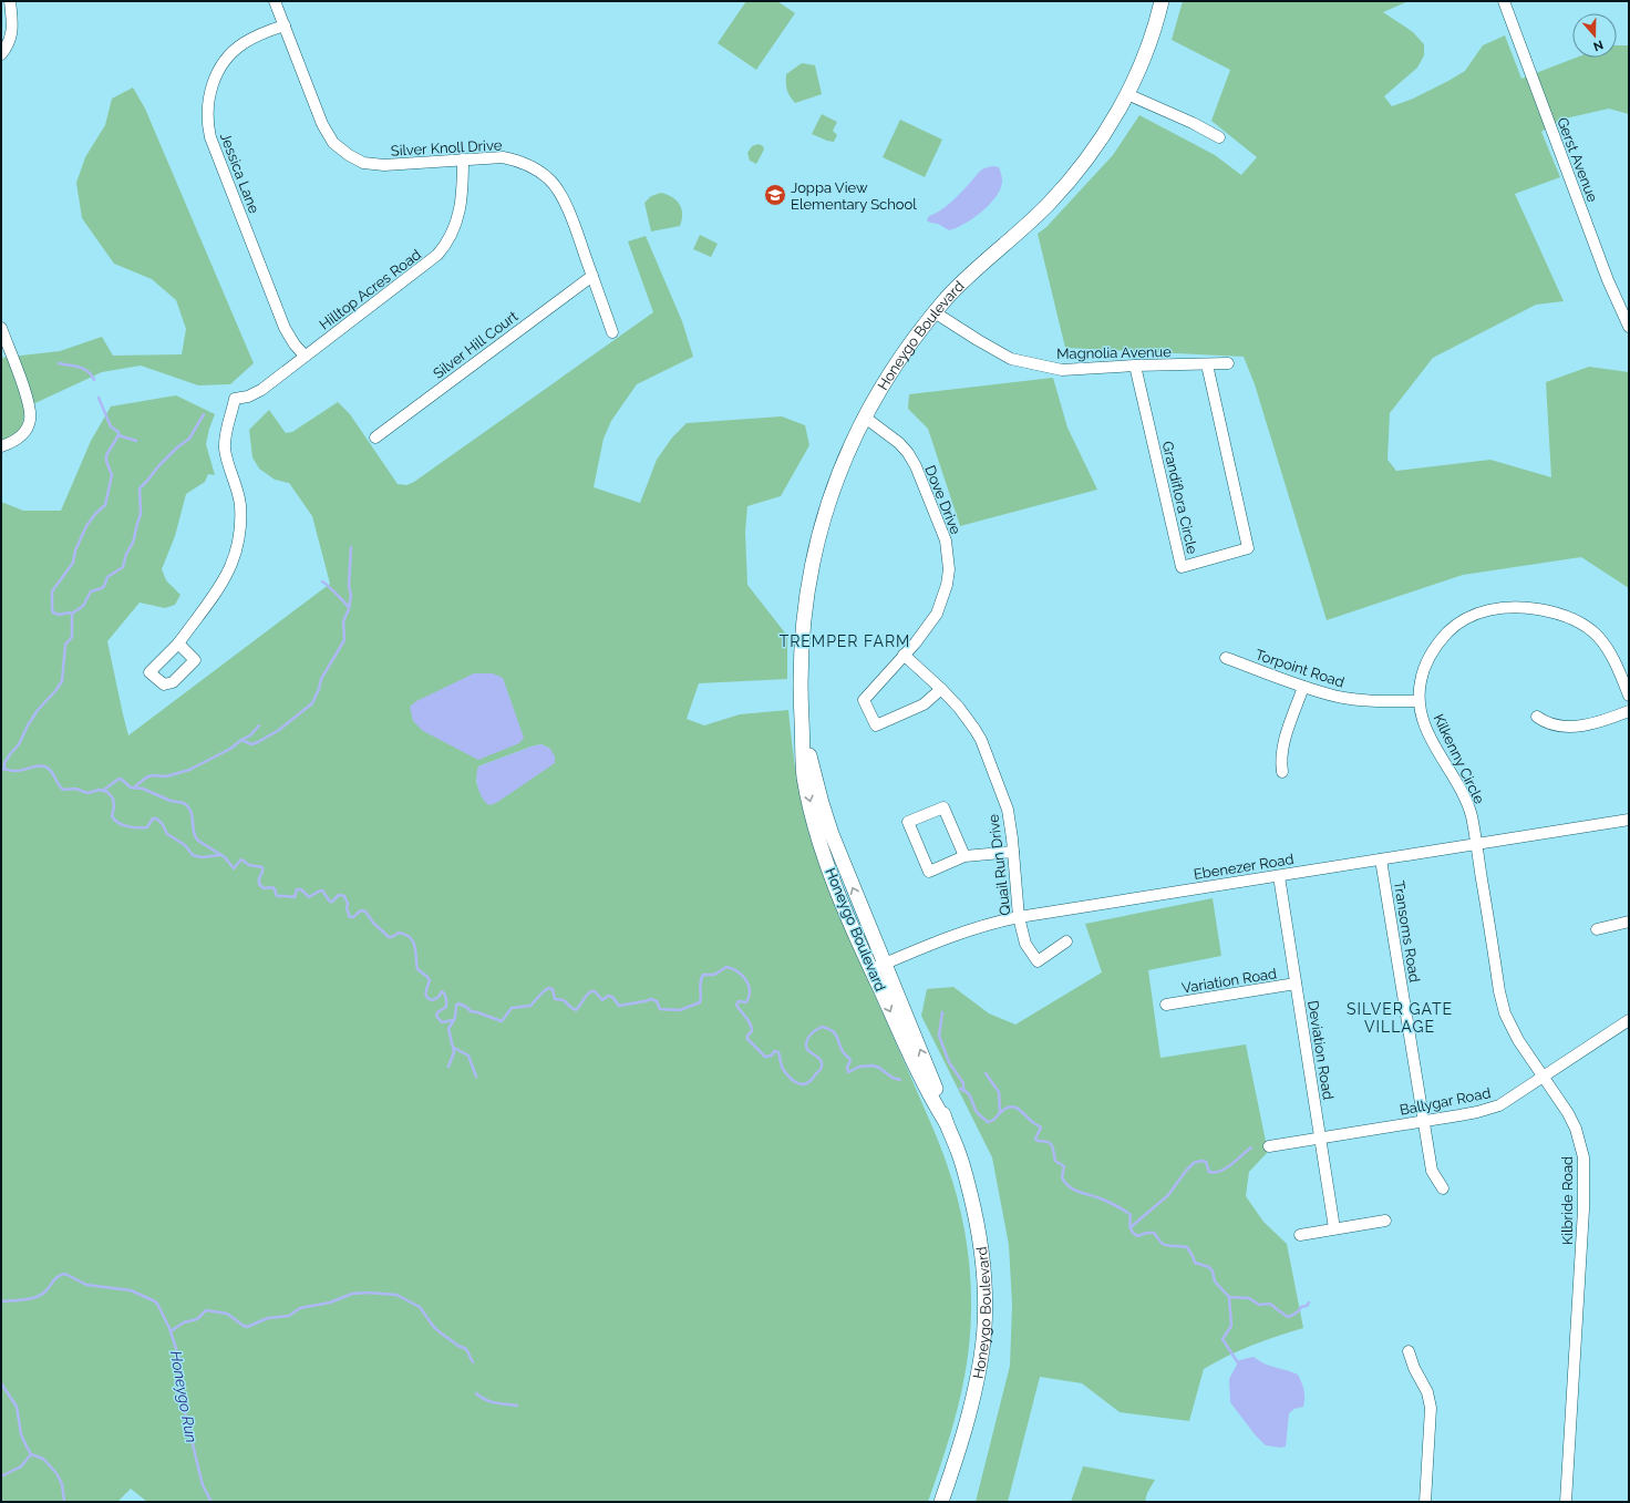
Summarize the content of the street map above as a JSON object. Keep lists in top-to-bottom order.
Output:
{
  "streets": {
    "main road": ["Honeygo Boulevard"],
    "street": [
      "Silver Knoll Drive",
      "Gerst Avenue",
      "Jessica Lane",
      "Hilltop Acres Road",
      "Silver Hill Court",
      "Magnolia Avenue",
      "Grandiflora Circle",
      "Dove Drive",
      "Torpoint Road",
      "Kilkenny Circle",
      "Quail Run Drive",
      "Ebenezer Road",
      "Transoms Road",
      "Variation Road",
      "Deviation Road",
      "Ballygar Road",
      "Kilbride Road"
    ]
  },
  "crossings": [
    ["Silver Knoll Drive", "Jessica Lane"],
    ["Silver Knoll Drive", "Hilltop Acres Road"],
    ["Silver Knoll Drive", "Silver Hill Court"],
    ["Jessica Lane", "Hilltop Acres Road"],
    ["Honeygo Boulevard", "Magnolia Avenue"],
    ["Honeygo Boulevard", "Dove Drive"],
    ["Honeygo Boulevard", "Ebenezer Road"],
    ["Magnolia Avenue", "Grandiflora Circle"],
    ["Dove Drive", "Quail Run Drive"],
    ["Torpoint Road", "Kilkenny Circle"],
    ["Kilkenny Circle", "Ebenezer Road"],
    ["Kilkenny Circle", "Kilbride Road"],
    ["Quail Run Drive", "Ebenezer Road"],
    ["Ebenezer Road", "Transoms Road"],
    ["Ebenezer Road", "Deviation Road"],
    ["Ebenezer Road", "Kilbride Road"],
    ["Transoms Road", "Ballygar Road"],
    ["Variation Road", "Deviation Road"],
    ["Deviation Road", "Ballygar Road"],
    ["Ballygar Road", "Kilbride Road"]
  ],
  "districts": ["TREMPER FARM", "SILVER GATE VILLAGE"],
  "water": ["Honeygo Run"],
  "places": {
    "school or university": ["Joppa View Elementary School"]
  },
  "north": "bottom"
}
